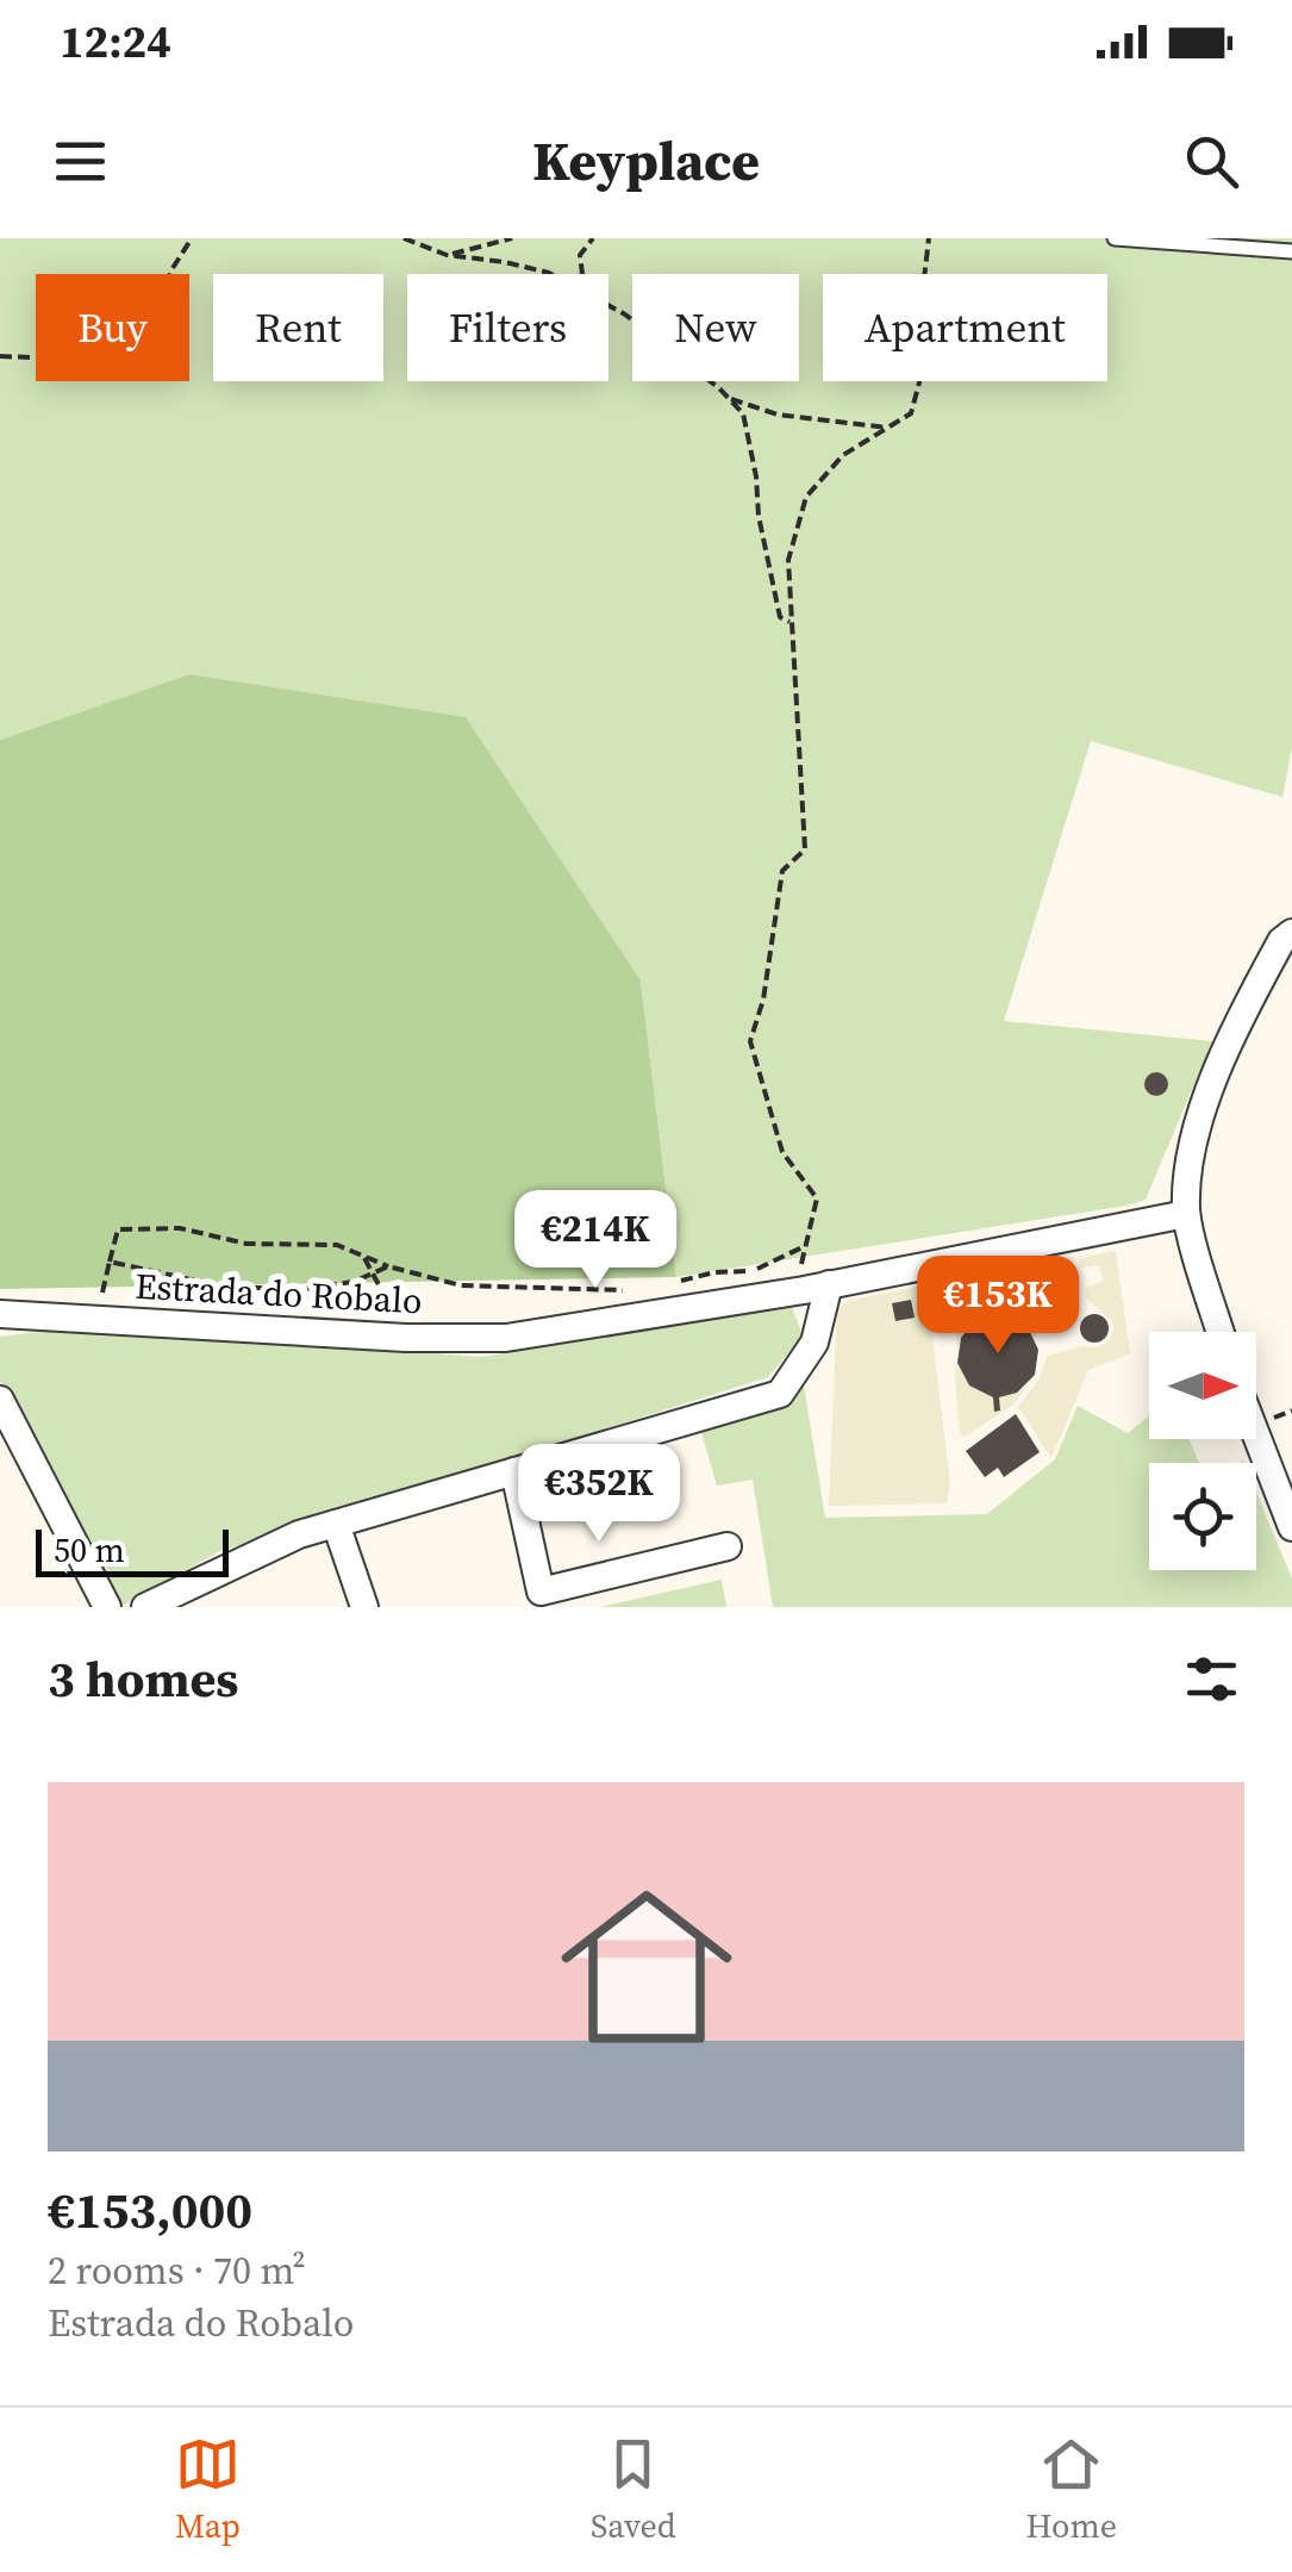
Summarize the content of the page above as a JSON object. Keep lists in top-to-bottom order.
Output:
{
  "streets": {
    "street": ["Estrada do Robalo"]
  },
  "scale_bar": "50 m",
  "north": "right",
  "page": {
    "status": "12:24",
    "header": "Keyplace",
    "chip": [
      "Buy",
      "Rent",
      "Filters",
      "New",
      "Apartment"
    ],
    "price": ["€214K", "€153K", "€352K"],
    "scale": "50 m",
    "heading": "3 homes",
    "list": [
      {
        "name": "€153,000",
        "note": "2 rooms · 70 m² · Estrada do Robalo"
      }
    ],
    "tabs": ["Map", "Saved", "Home"]
  }
}
